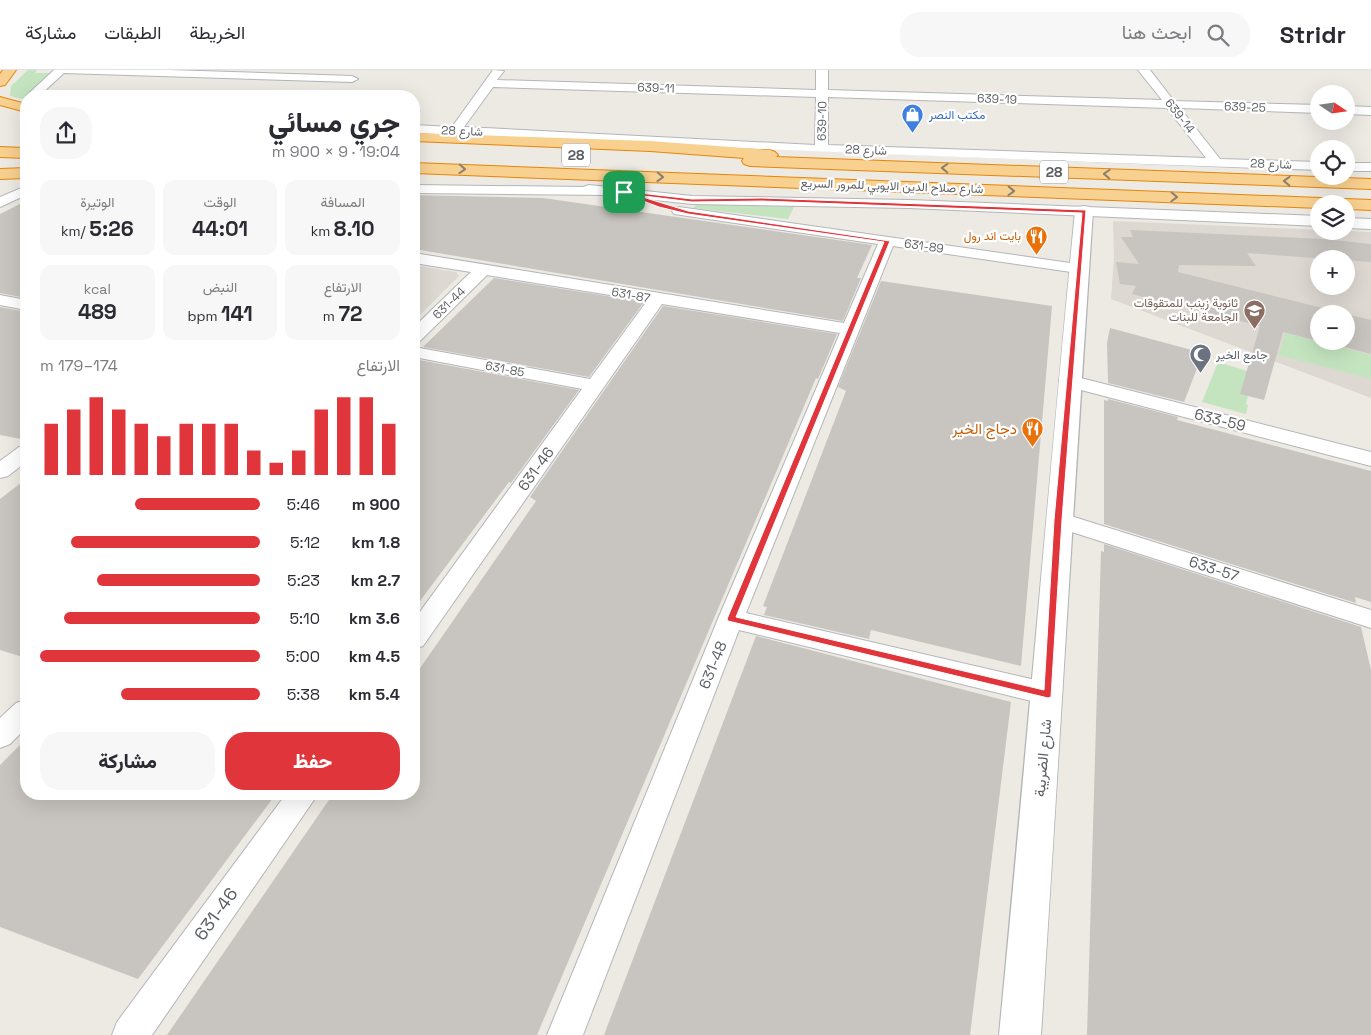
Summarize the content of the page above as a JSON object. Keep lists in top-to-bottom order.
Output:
{
  "streets": {
    "highway": ["28", "شارع صلاح الدين الايوبي للمرور السريع"],
    "street": [
      "639-11",
      "639-19",
      "639-25",
      "639-14",
      "639-10",
      "شارع 28",
      "631-89",
      "631-87",
      "631-44",
      "631-85",
      "633-59",
      "631-46",
      "633-57",
      "631-48",
      "شارع الضريبة"
    ]
  },
  "crossings": [
    ["639-11", "639-19"],
    ["639-11", "639-10"],
    ["639-19", "639-25"],
    ["639-19", "639-14"],
    ["639-19", "639-10"],
    ["639-25", "639-14"],
    ["639-14", "شارع 28"],
    ["639-10", "شارع 28"],
    ["631-89", "631-48"],
    ["631-89", "شارع الضريبة"],
    ["631-87", "631-44"],
    ["631-87", "631-46"],
    ["631-87", "631-48"],
    ["631-85", "631-46"],
    ["633-59", "شارع الضريبة"],
    ["633-57", "شارع الضريبة"]
  ],
  "places": {
    "shop": ["مكتب النصر"],
    "restaurant": ["بايت اند رول", "دجاج الخير"],
    "school or university": ["ثانوية زينب للمتقوقات الجامعة للبنات"],
    "mosque": ["جامع الخير"]
  },
  "north": "right",
  "page": {
    "header": "Stridr",
    "search": "ابحث هنا",
    "nav": ["الخريطة", "الطبقات", "مشاركة"],
    "map_buttons": ["+", "−"],
    "heading": ["جري مسائي", "19:04 · 9 × 900 m"],
    "stats": [
      ["المسافة", "8.10 km"],
      ["الوقت", "44:01"],
      ["الوتيرة", "5:26 /km"],
      ["الارتفاع", "72 m"],
      ["النبض", "141 bpm"],
      ["kcal", "489"]
    ],
    "chart": ["الارتفاع", "174–179 m"],
    "list": [
      {
        "name": "900 m",
        "note": "5:46"
      },
      {
        "name": "1.8 km",
        "note": "5:12"
      },
      {
        "name": "2.7 km",
        "note": "5:23"
      },
      {
        "name": "3.6 km",
        "note": "5:10"
      },
      {
        "name": "4.5 km",
        "note": "5:00"
      },
      {
        "name": "5.4 km",
        "note": "5:38"
      }
    ],
    "buttons": ["حفظ", "مشاركة"]
  }
}
